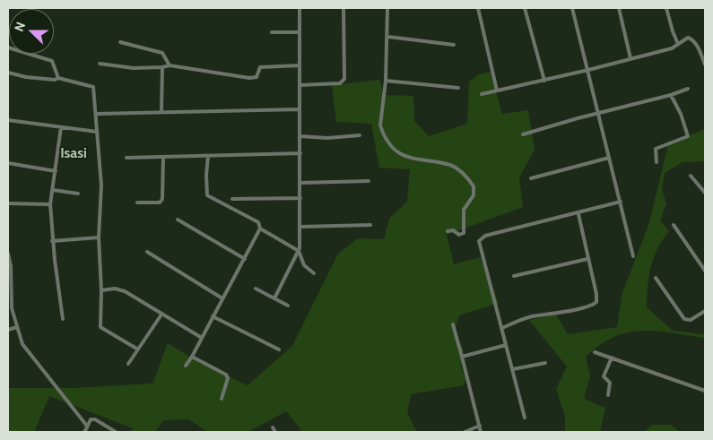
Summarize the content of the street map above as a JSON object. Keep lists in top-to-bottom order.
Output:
{
  "districts": ["Isasi"],
  "north": "left"
}
